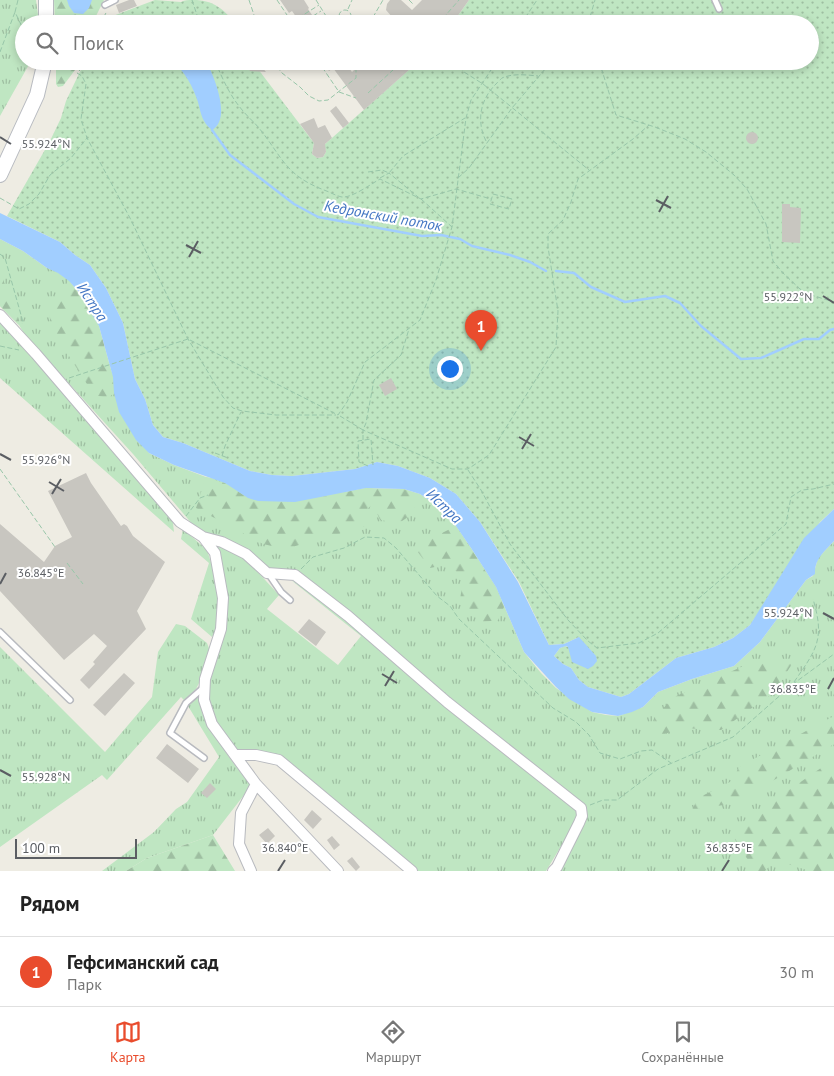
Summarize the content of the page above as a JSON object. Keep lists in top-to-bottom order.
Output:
{
  "water": ["Кедронский поток", "Истра"],
  "scale_bar": "100 m",
  "page": {
    "search": "Поиск",
    "pins": "1",
    "scale": "100 m",
    "heading": "Рядом",
    "list": [
      {
        "mark": "1",
        "name": "Гефсиманский сад",
        "note": "Парк",
        "value": "30 m"
      }
    ],
    "nav": ["Карта", "Маршрут", "Сохранённые"]
  },
  "coordinates": [
    "55.924°N",
    "55.922°N",
    "55.926°N",
    "36.845°E",
    "36.835°E",
    "55.928°N",
    "36.840°E"
  ]
}
